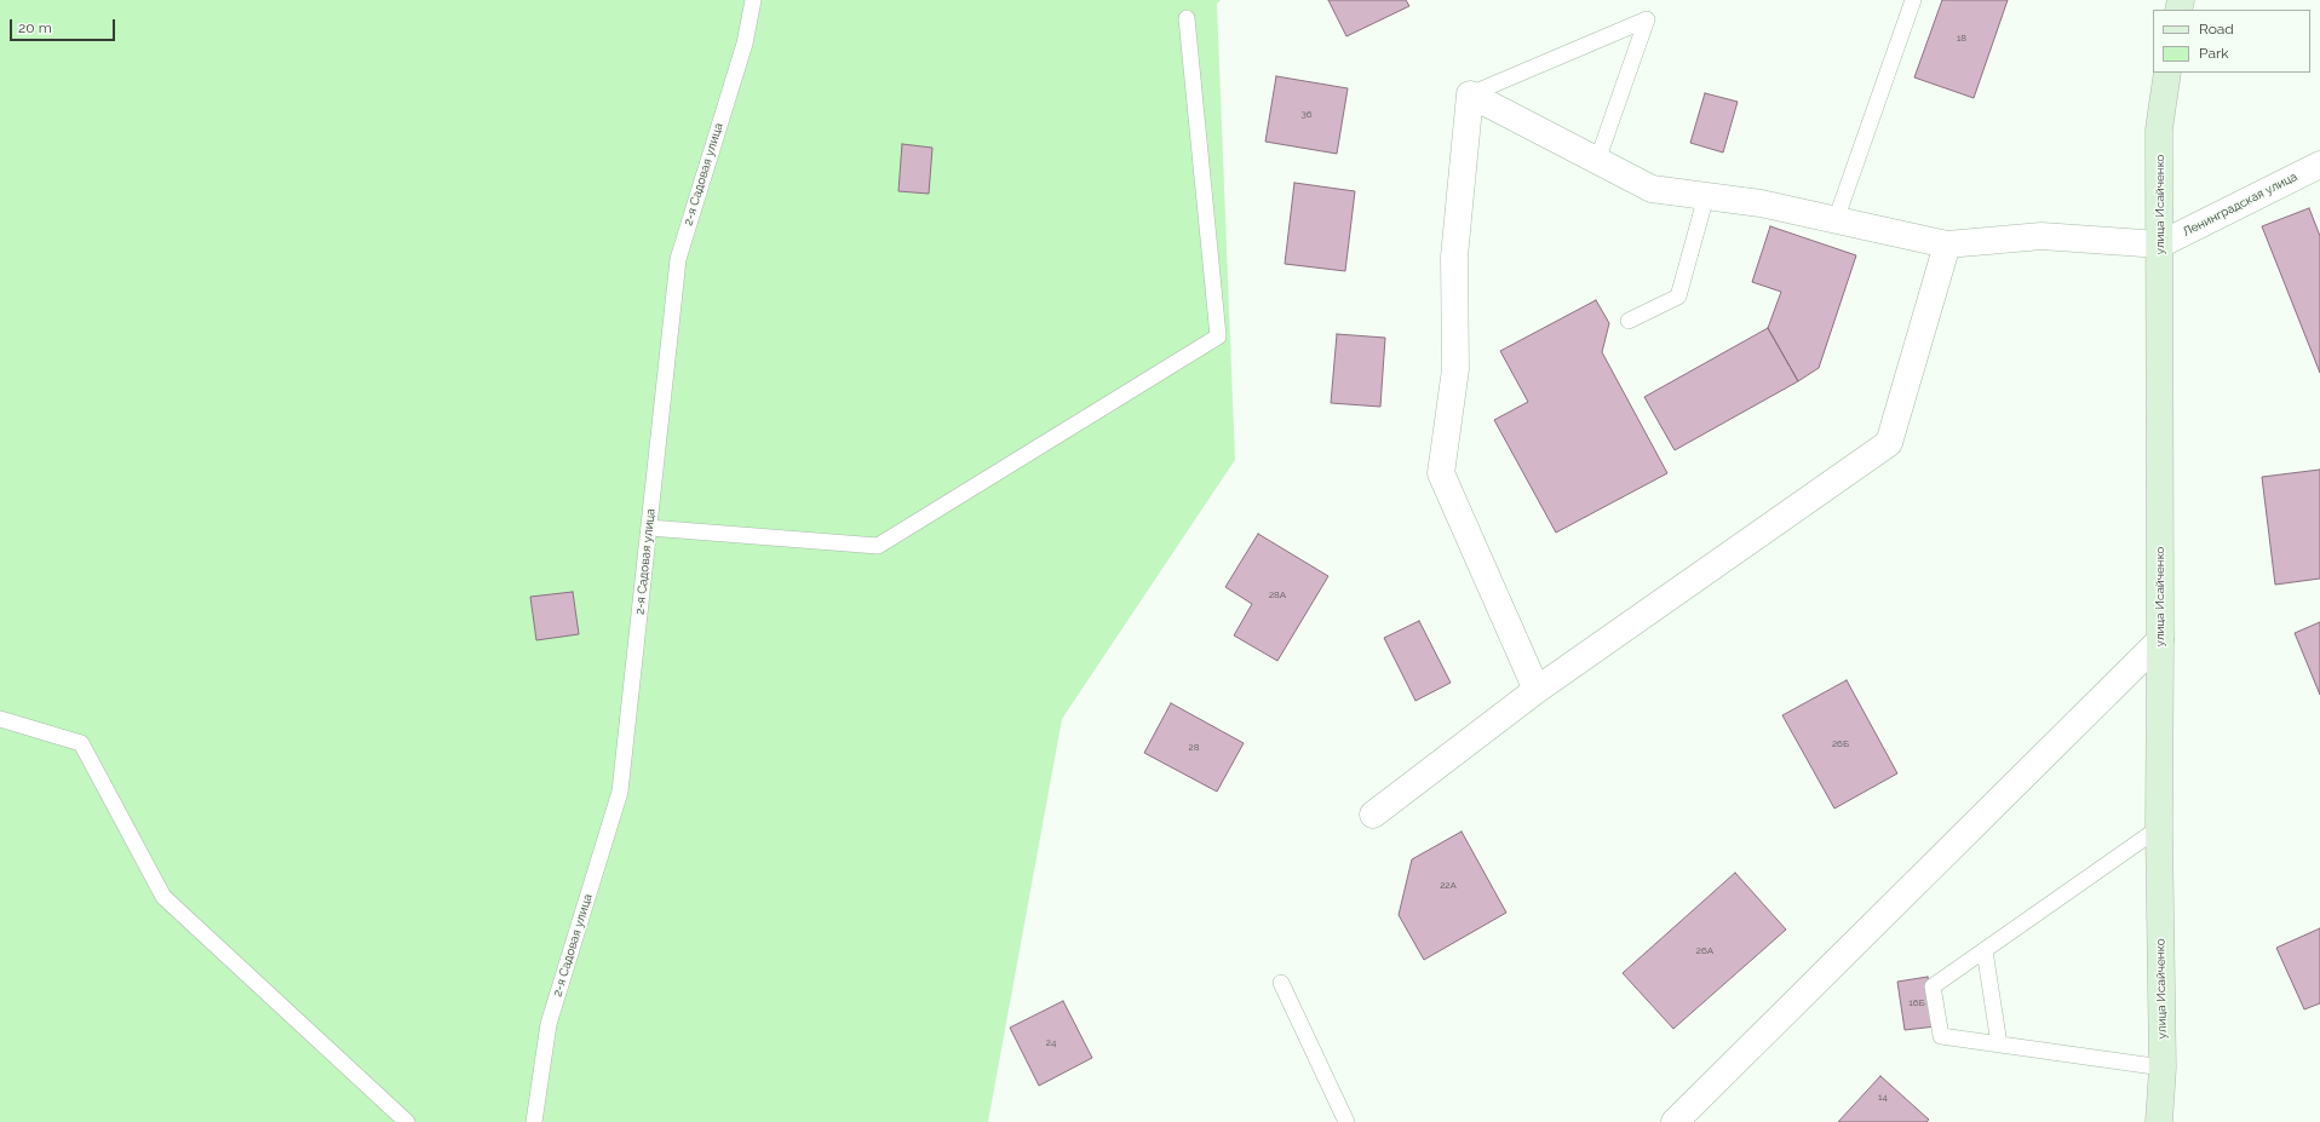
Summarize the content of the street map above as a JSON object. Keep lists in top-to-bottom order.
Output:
{
  "streets": {
    "main road": ["улица Исайченко"],
    "street": ["Ленинградская улица"],
    "lane": ["2-я Садовая улица"]
  },
  "crossings": [
    ["улица Исайченко", "Ленинградская улица"]
  ],
  "house_numbers": [
    "18",
    "36",
    "28А",
    "26Б",
    "28",
    "22А",
    "26А",
    "16Б",
    "24",
    "14"
  ],
  "legend": ["Road", "Park"],
  "scale_bar": "20 m"
}
